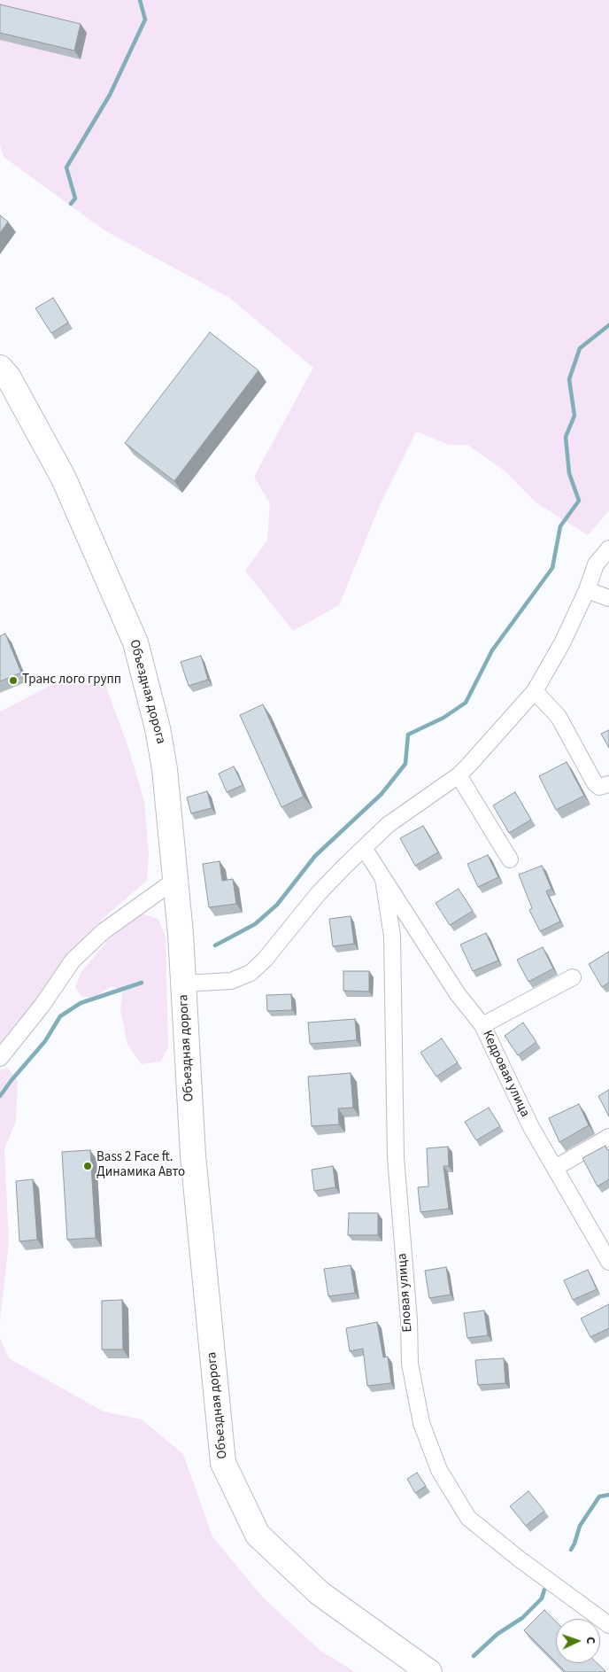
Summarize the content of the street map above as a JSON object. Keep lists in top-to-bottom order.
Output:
{
  "streets": {
    "main road": ["Объездная дорога"],
    "street": ["Кедровая улица", "Еловая улица"]
  },
  "crossings": [
    ["Кедровая улица", "Еловая улица"]
  ],
  "places": ["Транс лого групп", "Bass 2 Face ft. Динамика Авто"],
  "north": "right"
}
